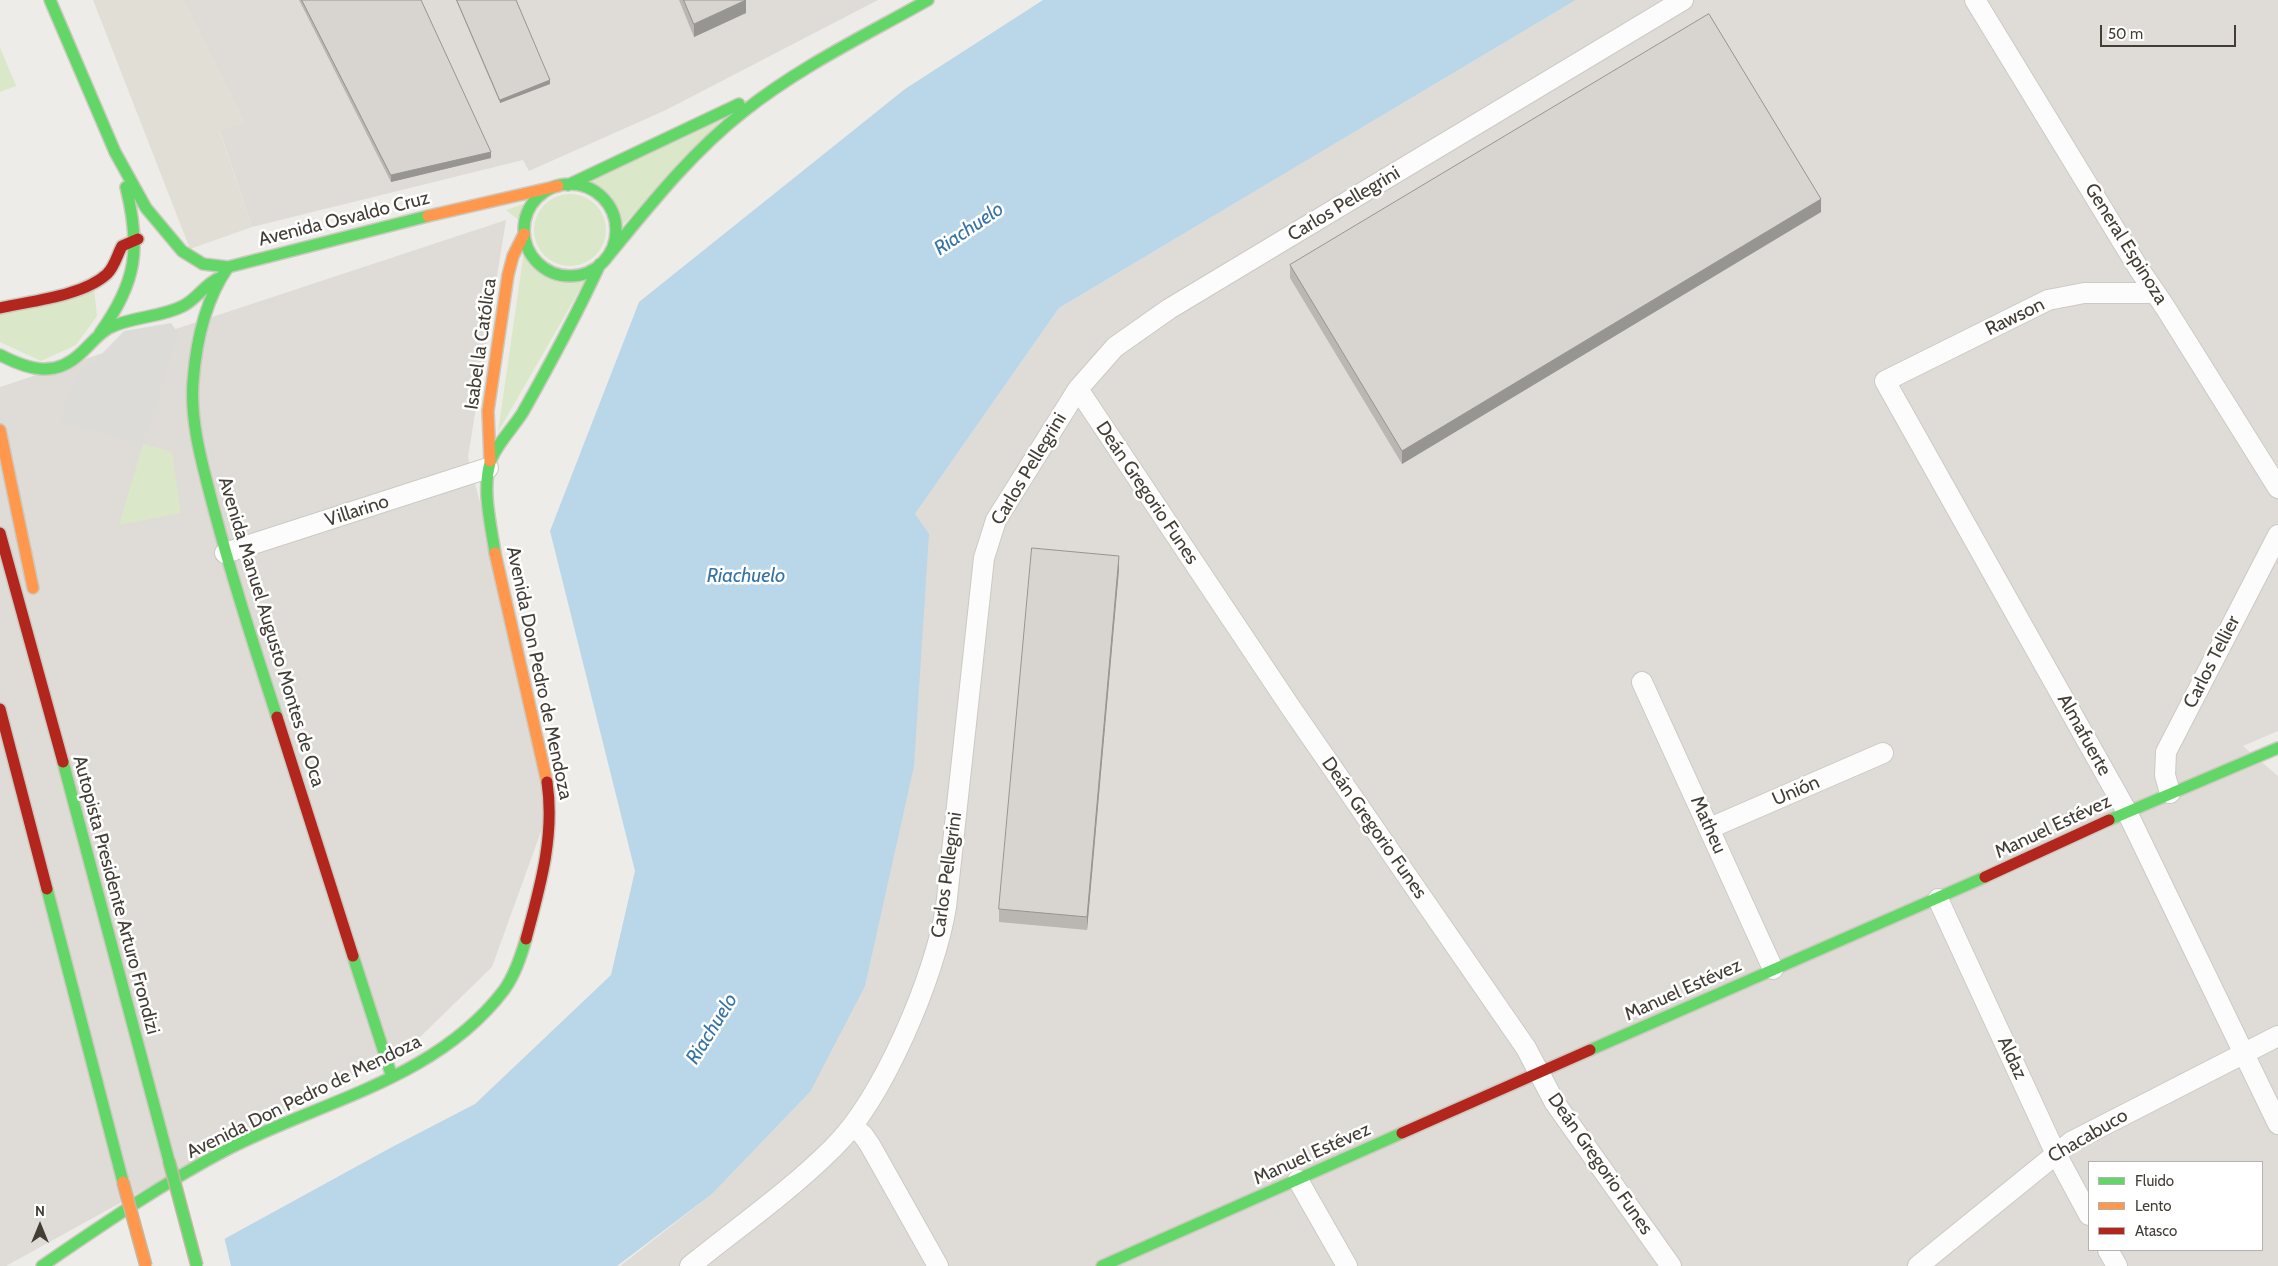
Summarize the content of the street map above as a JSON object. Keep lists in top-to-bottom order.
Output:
{
  "streets": {
    "main road": [
      "Avenida Osvaldo Cruz",
      "Isabel la Católica",
      "Avenida Manuel Augusto Montes de Oca",
      "Avenida Don Pedro de Mendoza",
      "Manuel Estévez",
      "Autopista Presidente Arturo Frondizi"
    ],
    "street": [
      "Carlos Pellegrini",
      "General Espinoza",
      "Rawson",
      "Deán Gregorio Funes",
      "Villarino",
      "Carlos Tellier",
      "Almafuerte",
      "Unión",
      "Matheu",
      "Aldaz",
      "Chacabuco"
    ]
  },
  "crossings": [
    ["Carlos Pellegrini", "Deán Gregorio Funes"],
    ["Avenida Osvaldo Cruz", "Isabel la Católica"],
    ["Avenida Osvaldo Cruz", "Avenida Manuel Augusto Montes de Oca"],
    ["Avenida Osvaldo Cruz", "Avenida Don Pedro de Mendoza"],
    ["General Espinoza", "Rawson"],
    ["Rawson", "Almafuerte"],
    ["Isabel la Católica", "Villarino"],
    ["Isabel la Católica", "Avenida Don Pedro de Mendoza"],
    ["Deán Gregorio Funes", "Manuel Estévez"],
    ["Villarino", "Avenida Manuel Augusto Montes de Oca"],
    ["Villarino", "Avenida Don Pedro de Mendoza"],
    ["Avenida Manuel Augusto Montes de Oca", "Avenida Don Pedro de Mendoza"],
    ["Carlos Tellier", "Manuel Estévez"],
    ["Almafuerte", "Manuel Estévez"],
    ["Almafuerte", "Chacabuco"],
    ["Unión", "Matheu"],
    ["Matheu", "Manuel Estévez"],
    ["Manuel Estévez", "Aldaz"],
    ["Aldaz", "Chacabuco"]
  ],
  "water": ["Riachuelo"],
  "legend": ["Fluido", "Lento", "Atasco"],
  "scale_bar": "50 m",
  "north": "top"
}
